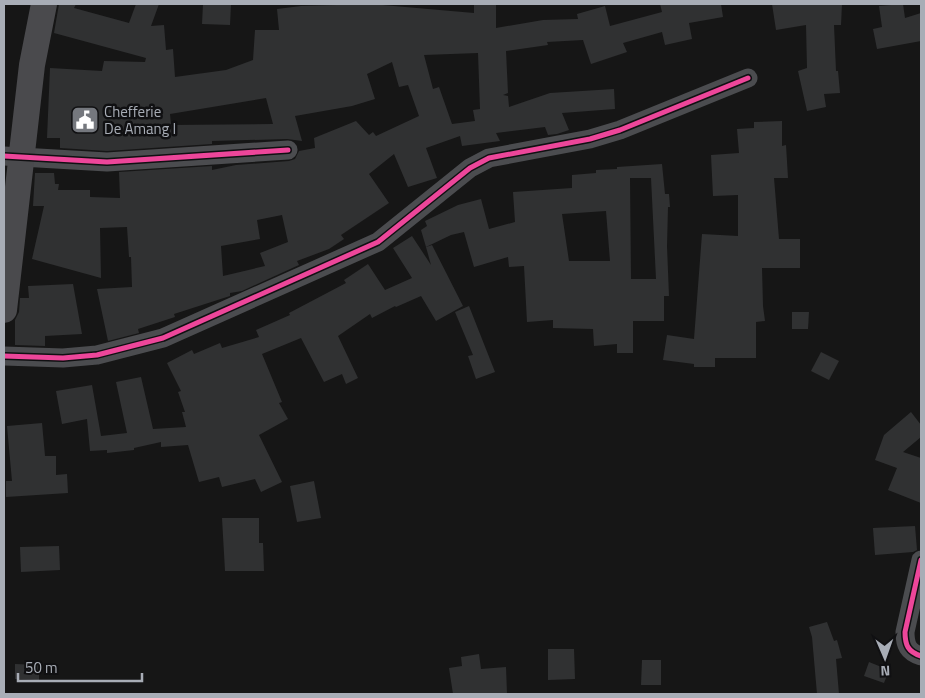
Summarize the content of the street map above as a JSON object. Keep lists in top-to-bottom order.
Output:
{
  "places": {
    "public building": ["Chefferie De Amang I"]
  },
  "scale_bar": "50 m",
  "north": "bottom"
}
